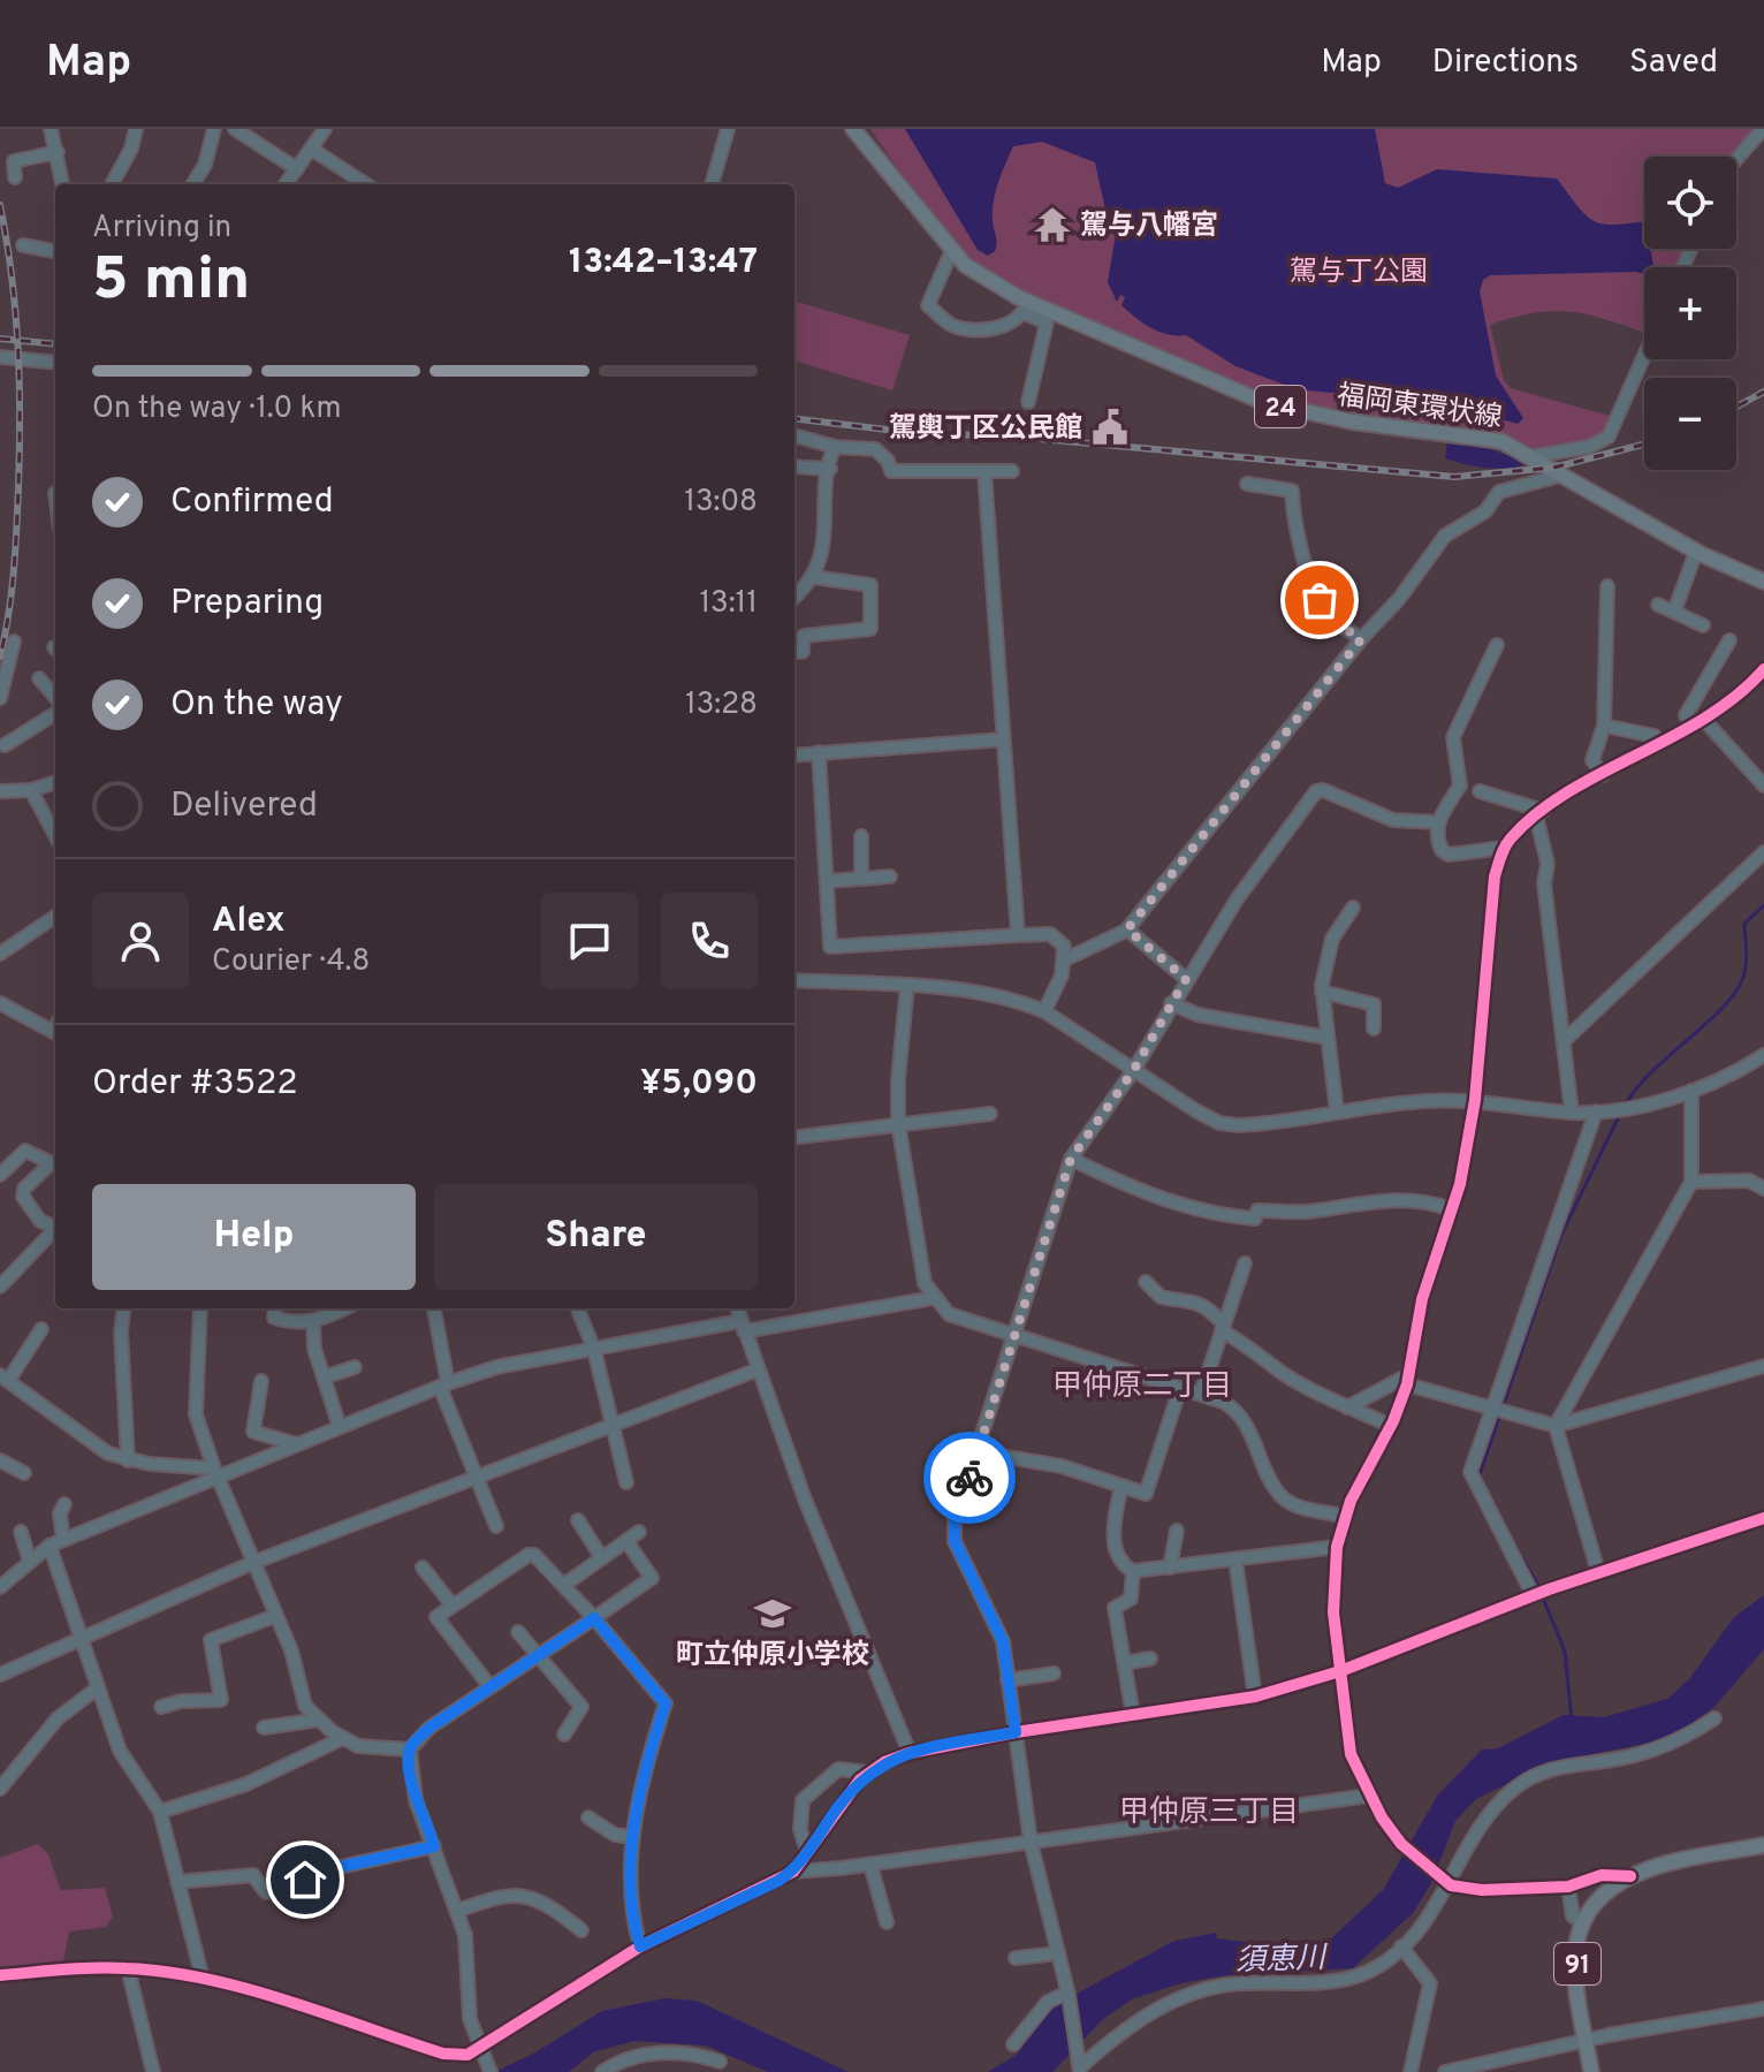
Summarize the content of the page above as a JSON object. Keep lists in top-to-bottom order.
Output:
{
  "streets": {
    "main road": ["福岡東環状線", "24", "91"]
  },
  "districts": ["甲仲原二丁目", "甲仲原三丁目"],
  "water": ["須恵川"],
  "parks": ["駕与丁公園"],
  "places": {
    "temple": ["駕与八幡宮"],
    "public building": ["駕輿丁区公民館"],
    "school or university": ["町立仲原小学校"]
  },
  "page": {
    "header": "Map",
    "nav": ["Map", "Directions", "Saved"],
    "map_buttons": ["+", "−"],
    "heading": ["5 min", "Arriving in", "13:42–13:47"],
    "panel": [
      "Alex",
      "Courier · 4.8",
      "Order #3522",
      "¥5,090"
    ],
    "bar": "On the way · 1.0 km",
    "list": [
      ["Confirmed", "13:08"],
      ["Preparing", "13:11"],
      ["On the way", "13:28"],
      "Delivered"
    ],
    "buttons": ["Help", "Share"]
  }
}
